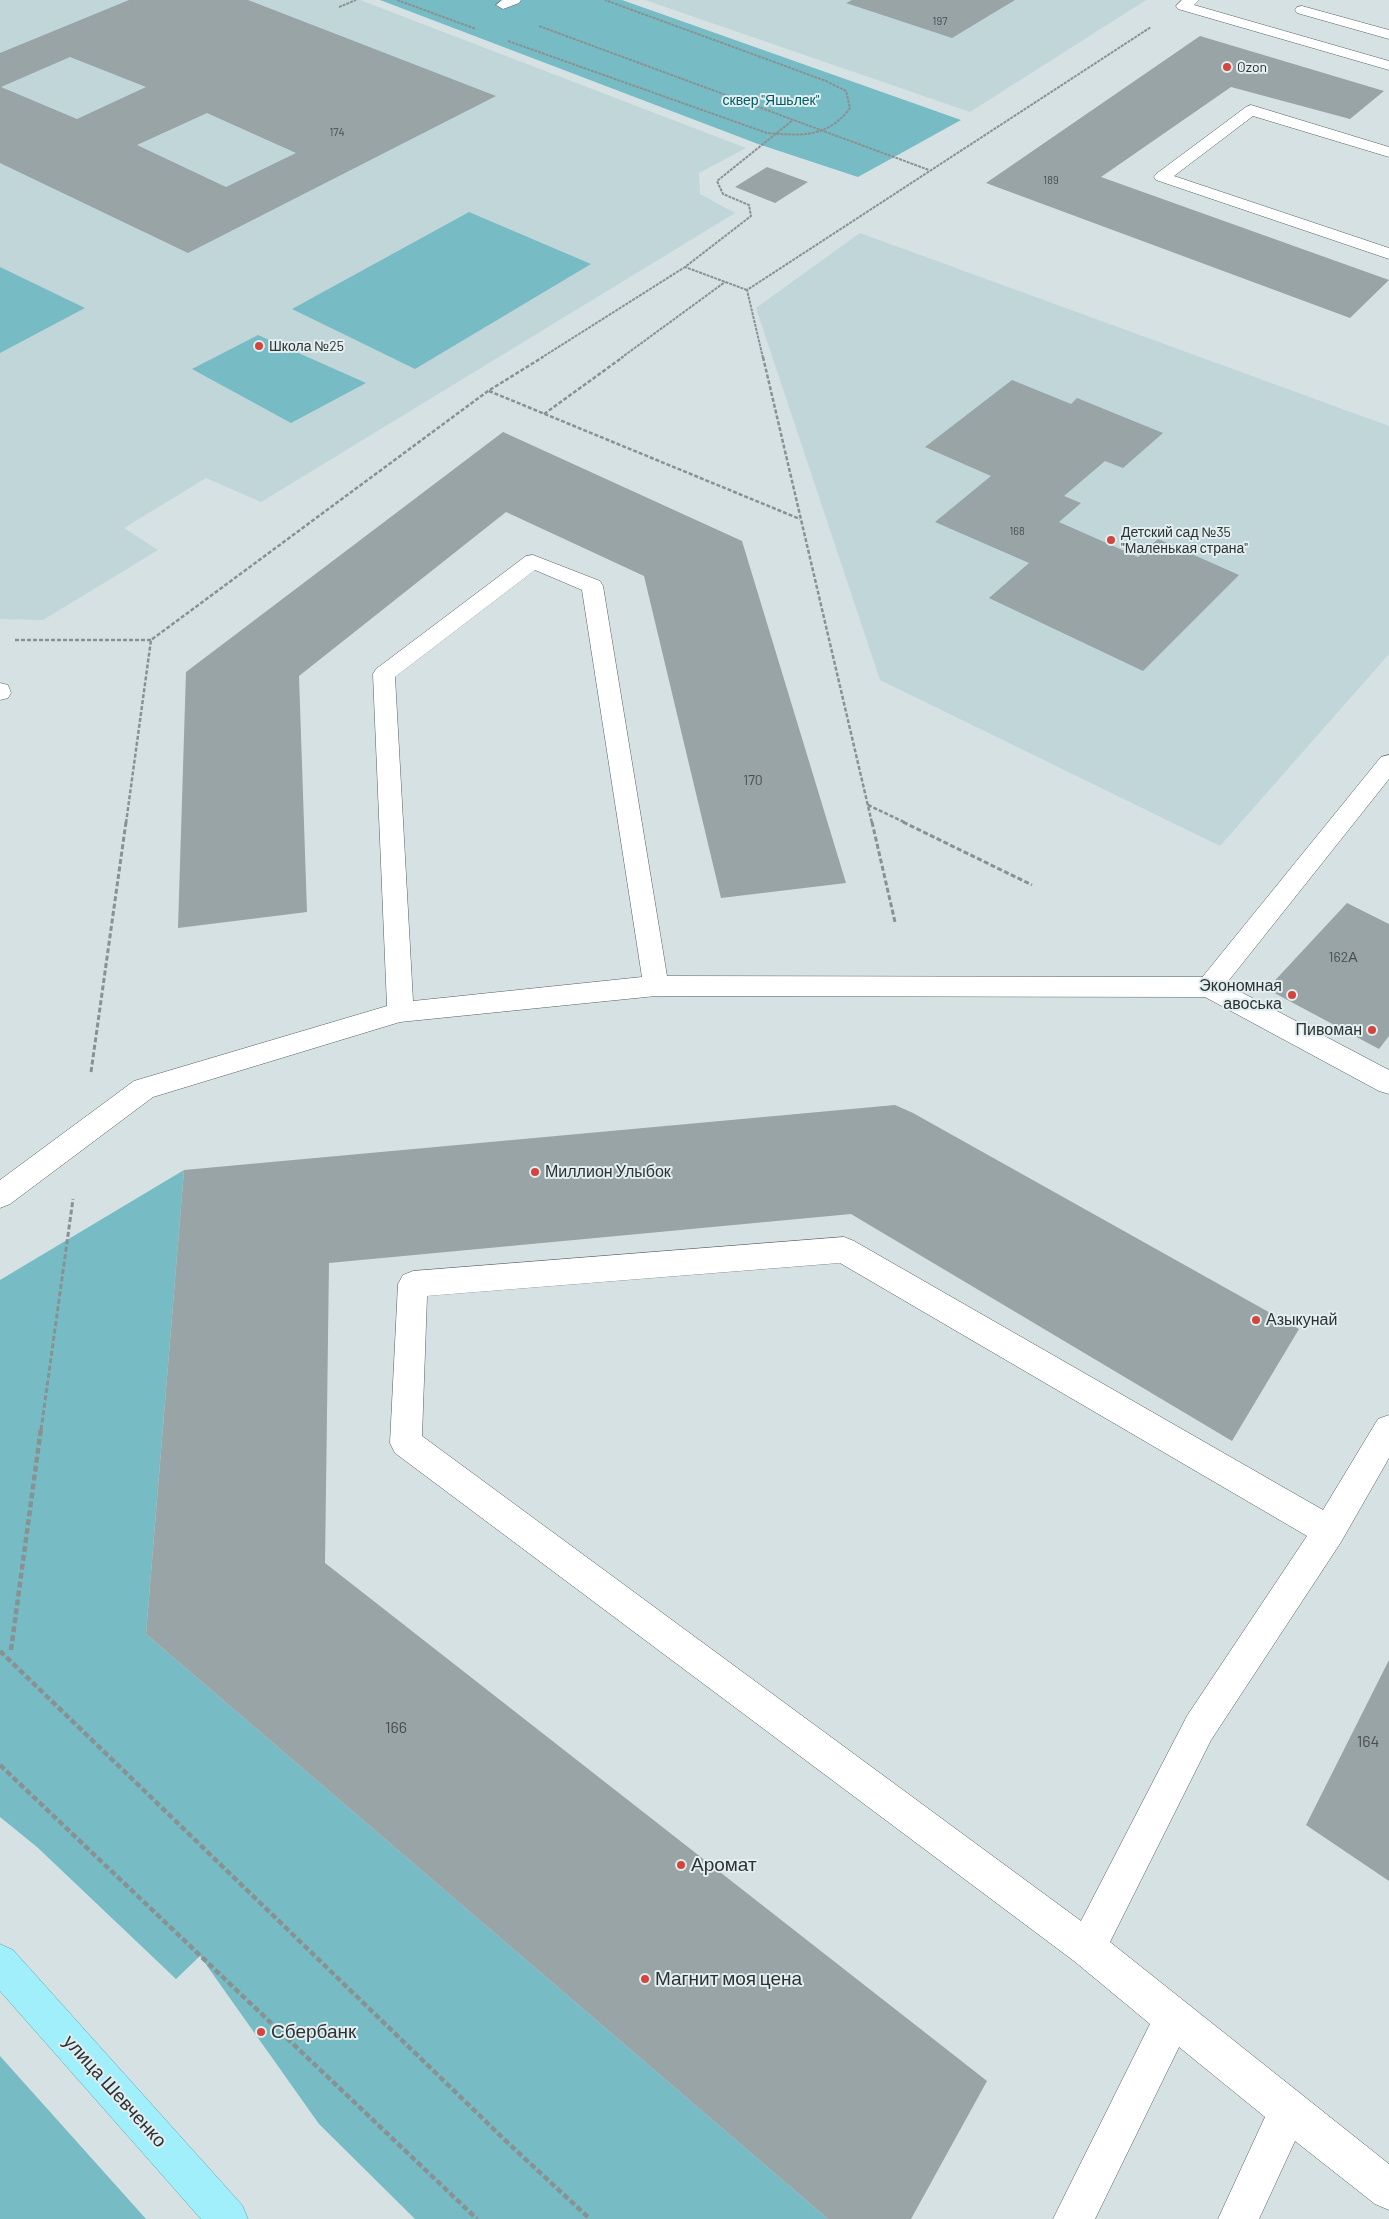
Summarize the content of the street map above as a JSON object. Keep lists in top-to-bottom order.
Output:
{
  "streets": {
    "main road": ["улица Шевченко"]
  },
  "parks": ["сквер \"Яшьлек\""],
  "places": [
    "Ozon",
    "Школа №25",
    "Детский сад №35 \"Маленькая страна\"",
    "Экономная авоська",
    "Пивоман",
    "Миллион Улыбок",
    "Азыкунай",
    "Аромат",
    "Магнит моя цена",
    "Сбербанк"
  ],
  "house_numbers": [
    "197",
    "174",
    "189",
    "168",
    "170",
    "162А",
    "166",
    "164"
  ]
}
